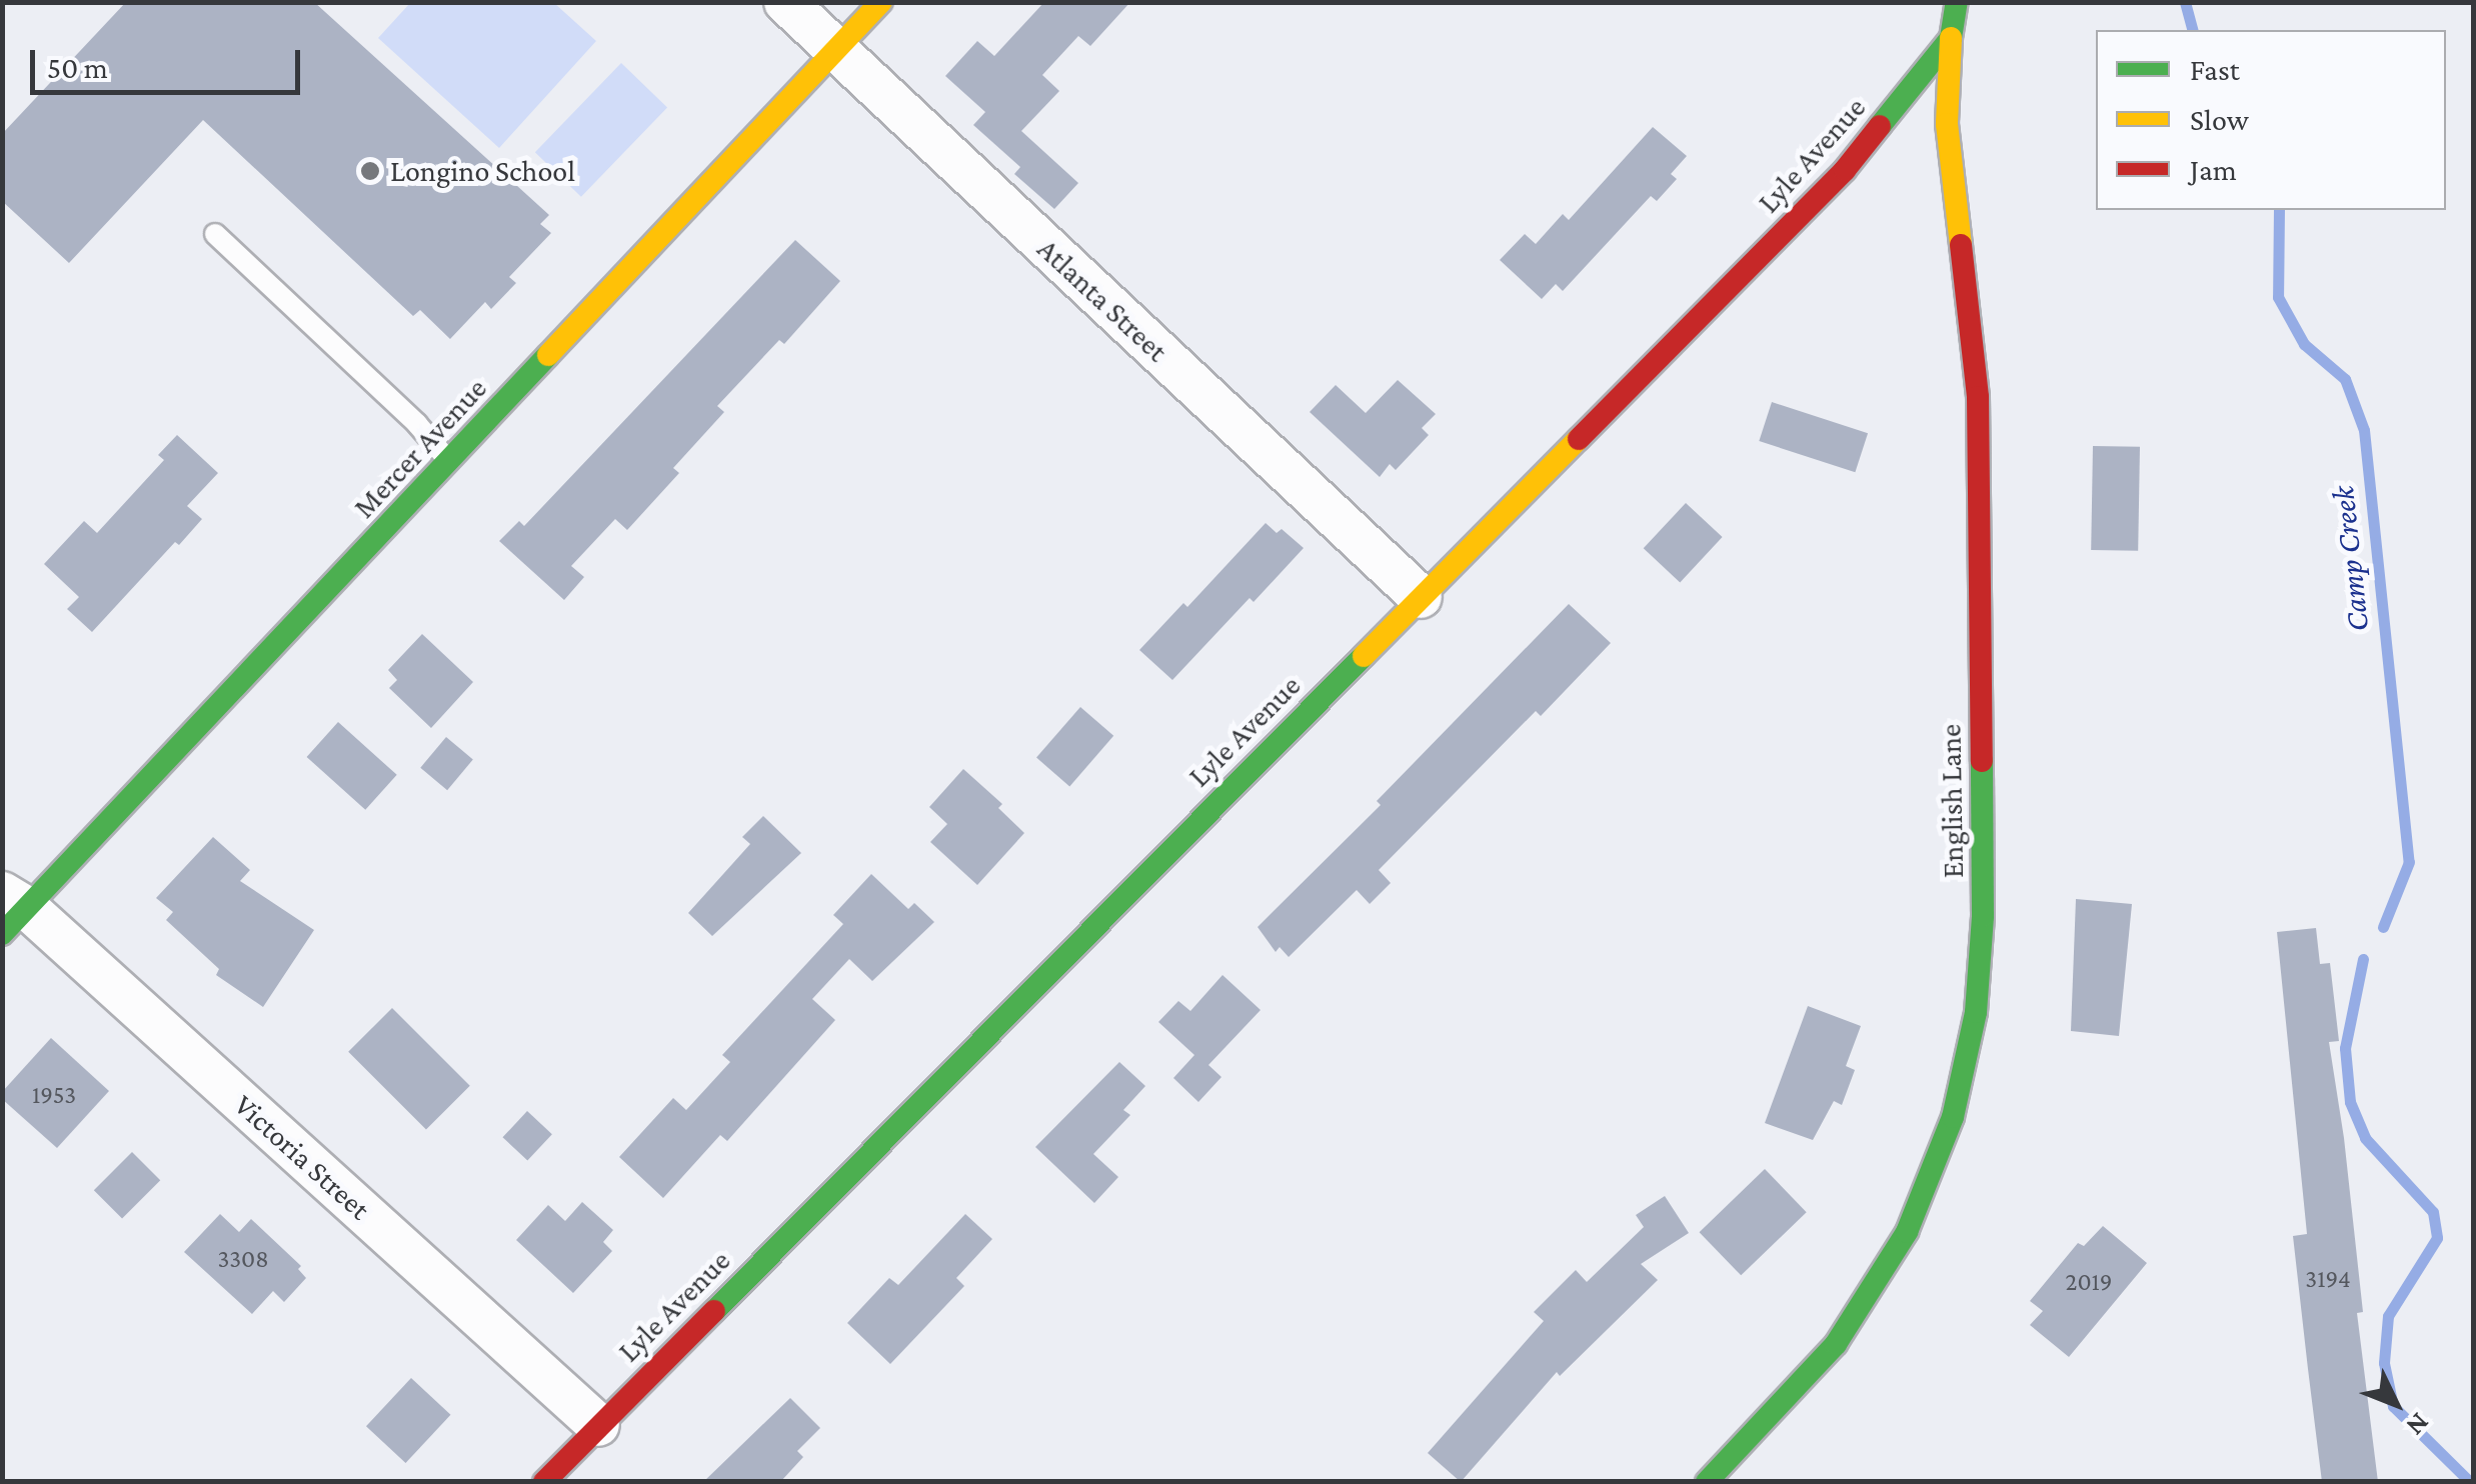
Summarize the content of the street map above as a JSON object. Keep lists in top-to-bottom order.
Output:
{
  "streets": {
    "street": [
      "Lyle Avenue",
      "Atlanta Street",
      "Mercer Avenue",
      "English Lane",
      "Victoria Street"
    ]
  },
  "crossings": [
    ["Lyle Avenue", "Atlanta Street"],
    ["Lyle Avenue", "English Lane"],
    ["Lyle Avenue", "Victoria Street"],
    ["Atlanta Street", "Mercer Avenue"],
    ["Mercer Avenue", "Victoria Street"]
  ],
  "water": ["Camp Creek"],
  "places": ["Longino School"],
  "house_numbers": [
    "1953",
    "3308",
    "3194",
    "2019"
  ],
  "legend": ["Fast", "Slow", "Jam"],
  "scale_bar": "50 m",
  "north": "bottom right"
}
